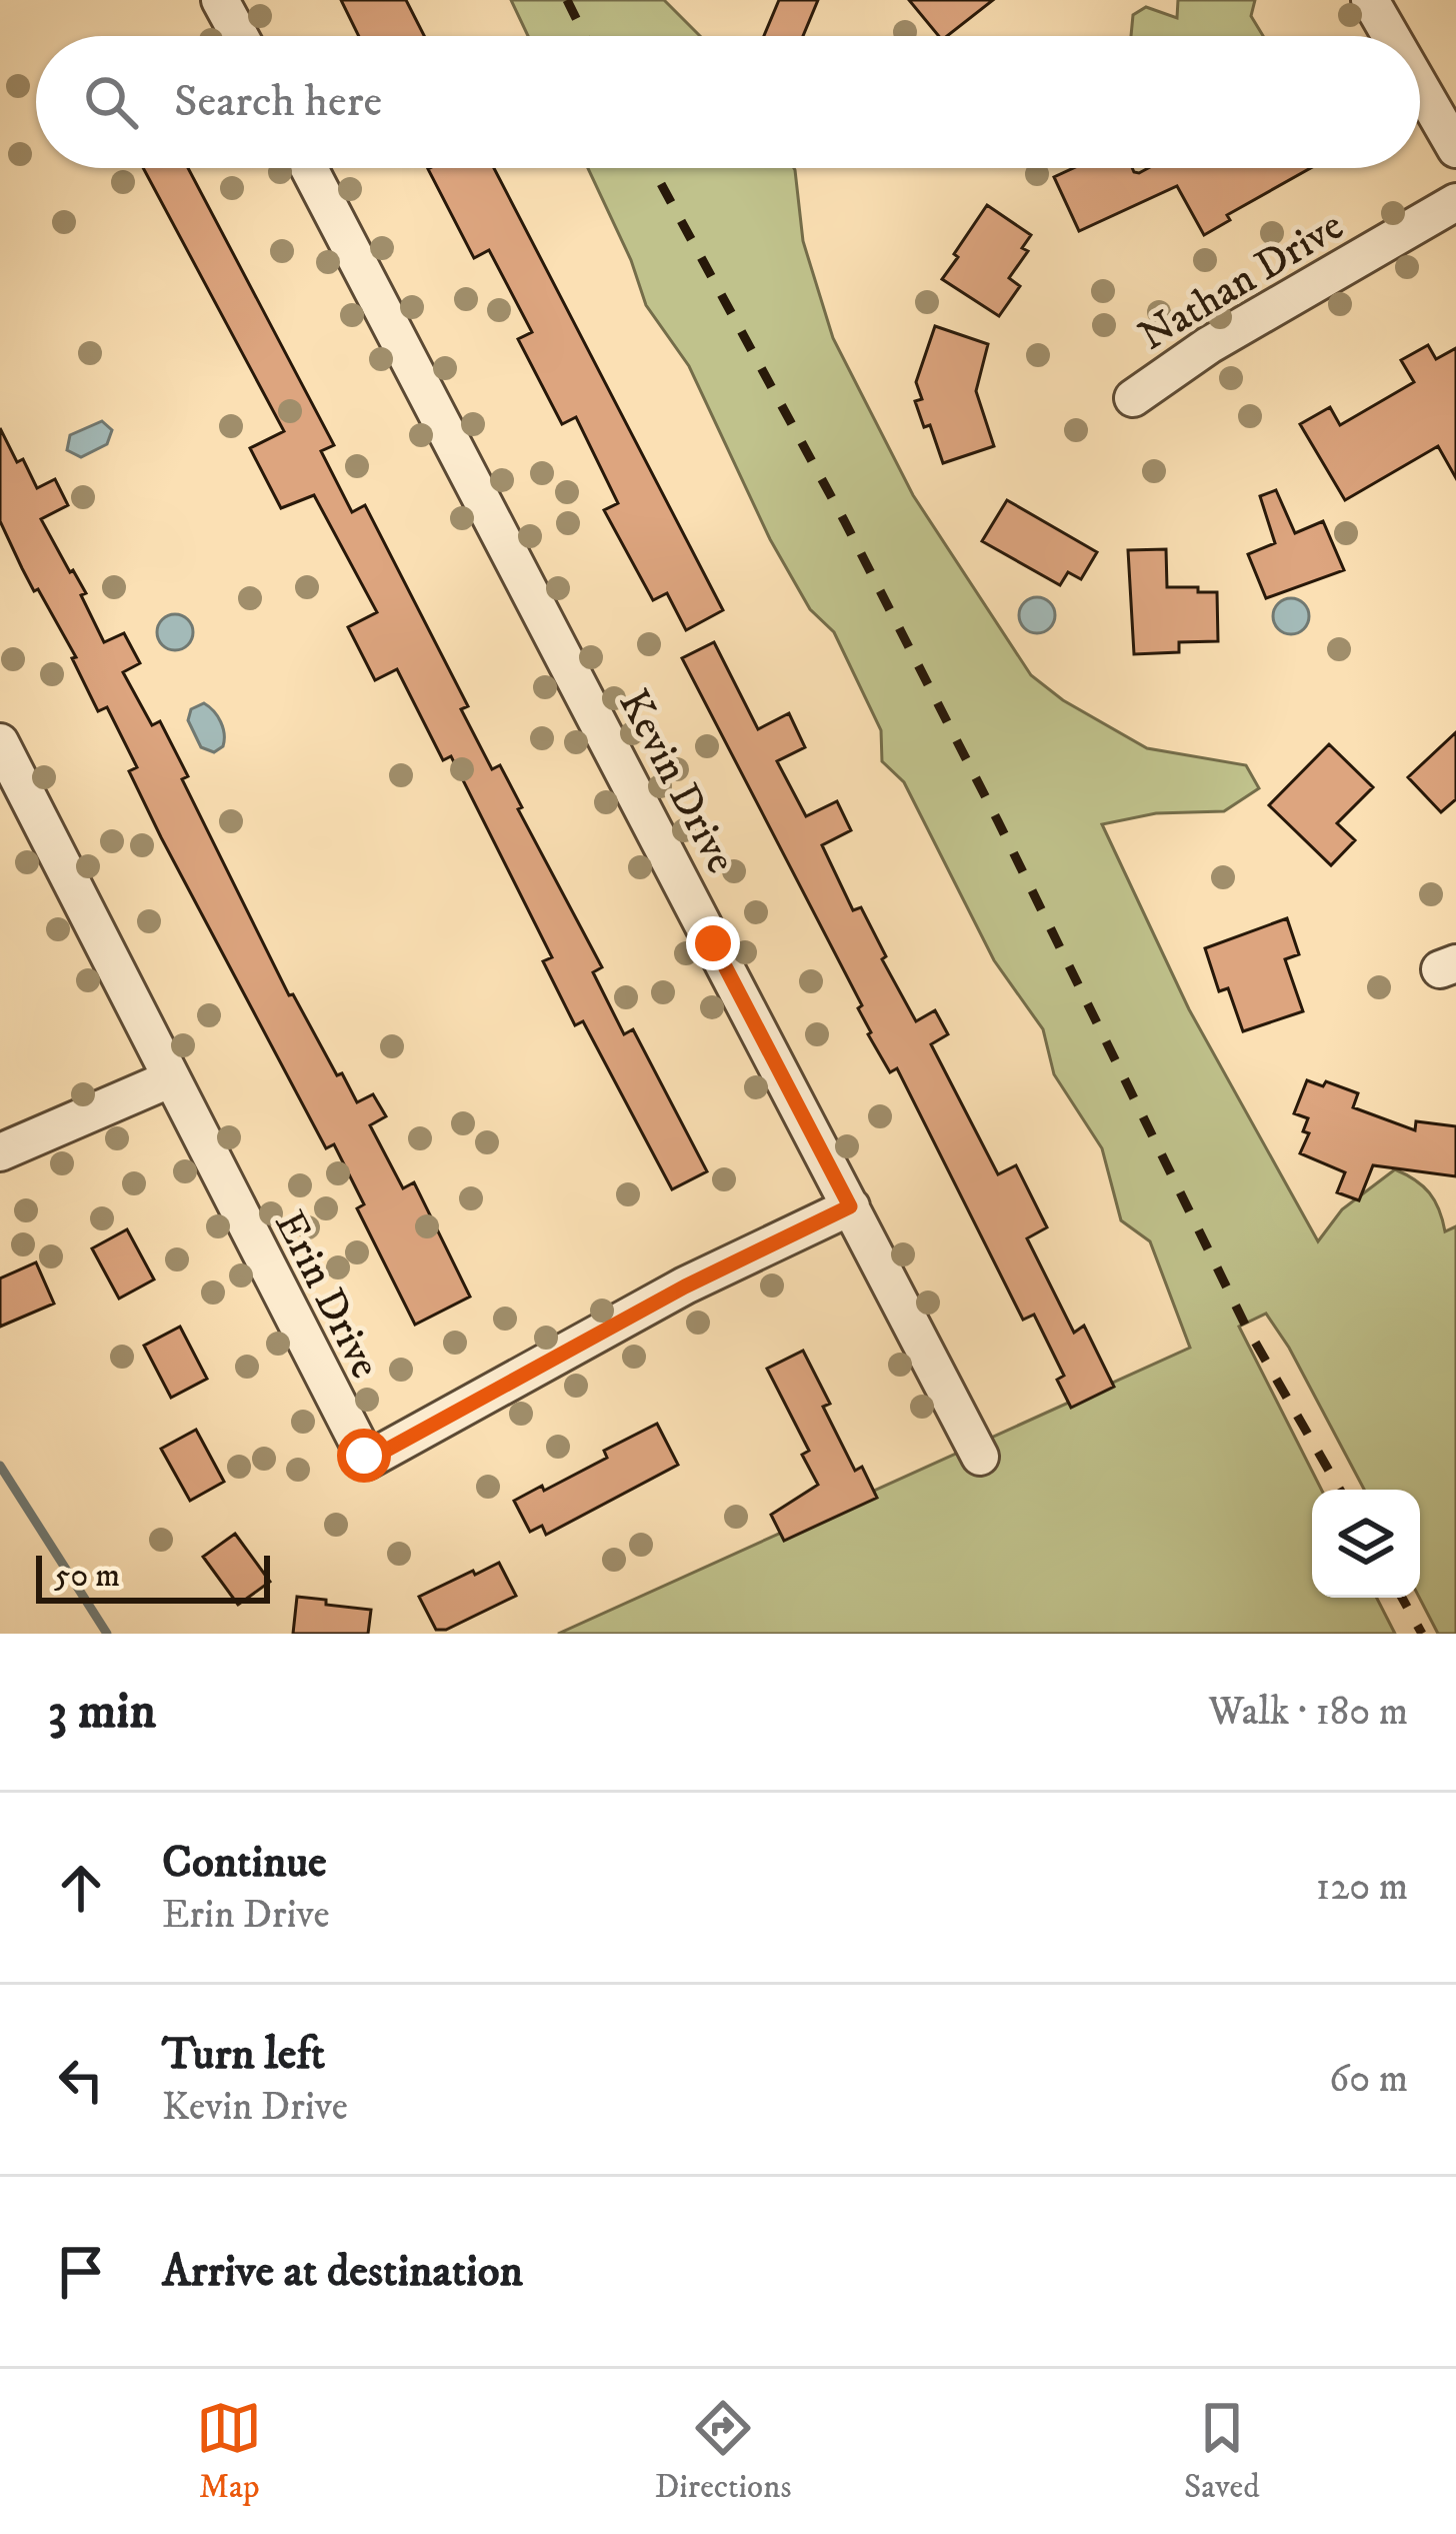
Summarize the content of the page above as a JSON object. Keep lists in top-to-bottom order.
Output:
{
  "streets": {
    "street": ["Nathan Drive", "Kevin Drive", "Erin Drive"]
  },
  "crossings": [
    ["Kevin Drive", "Erin Drive"]
  ],
  "scale_bar": "50 m",
  "page": {
    "search": "Search here",
    "scale": "50 m",
    "heading": ["3 min", "Walk · 180 m"],
    "list": [
      ["Continue", "Erin Drive", "120 m"],
      ["Turn left", "Kevin Drive", "60 m"],
      "Arrive at destination"
    ],
    "nav": ["Map", "Directions", "Saved"]
  }
}
